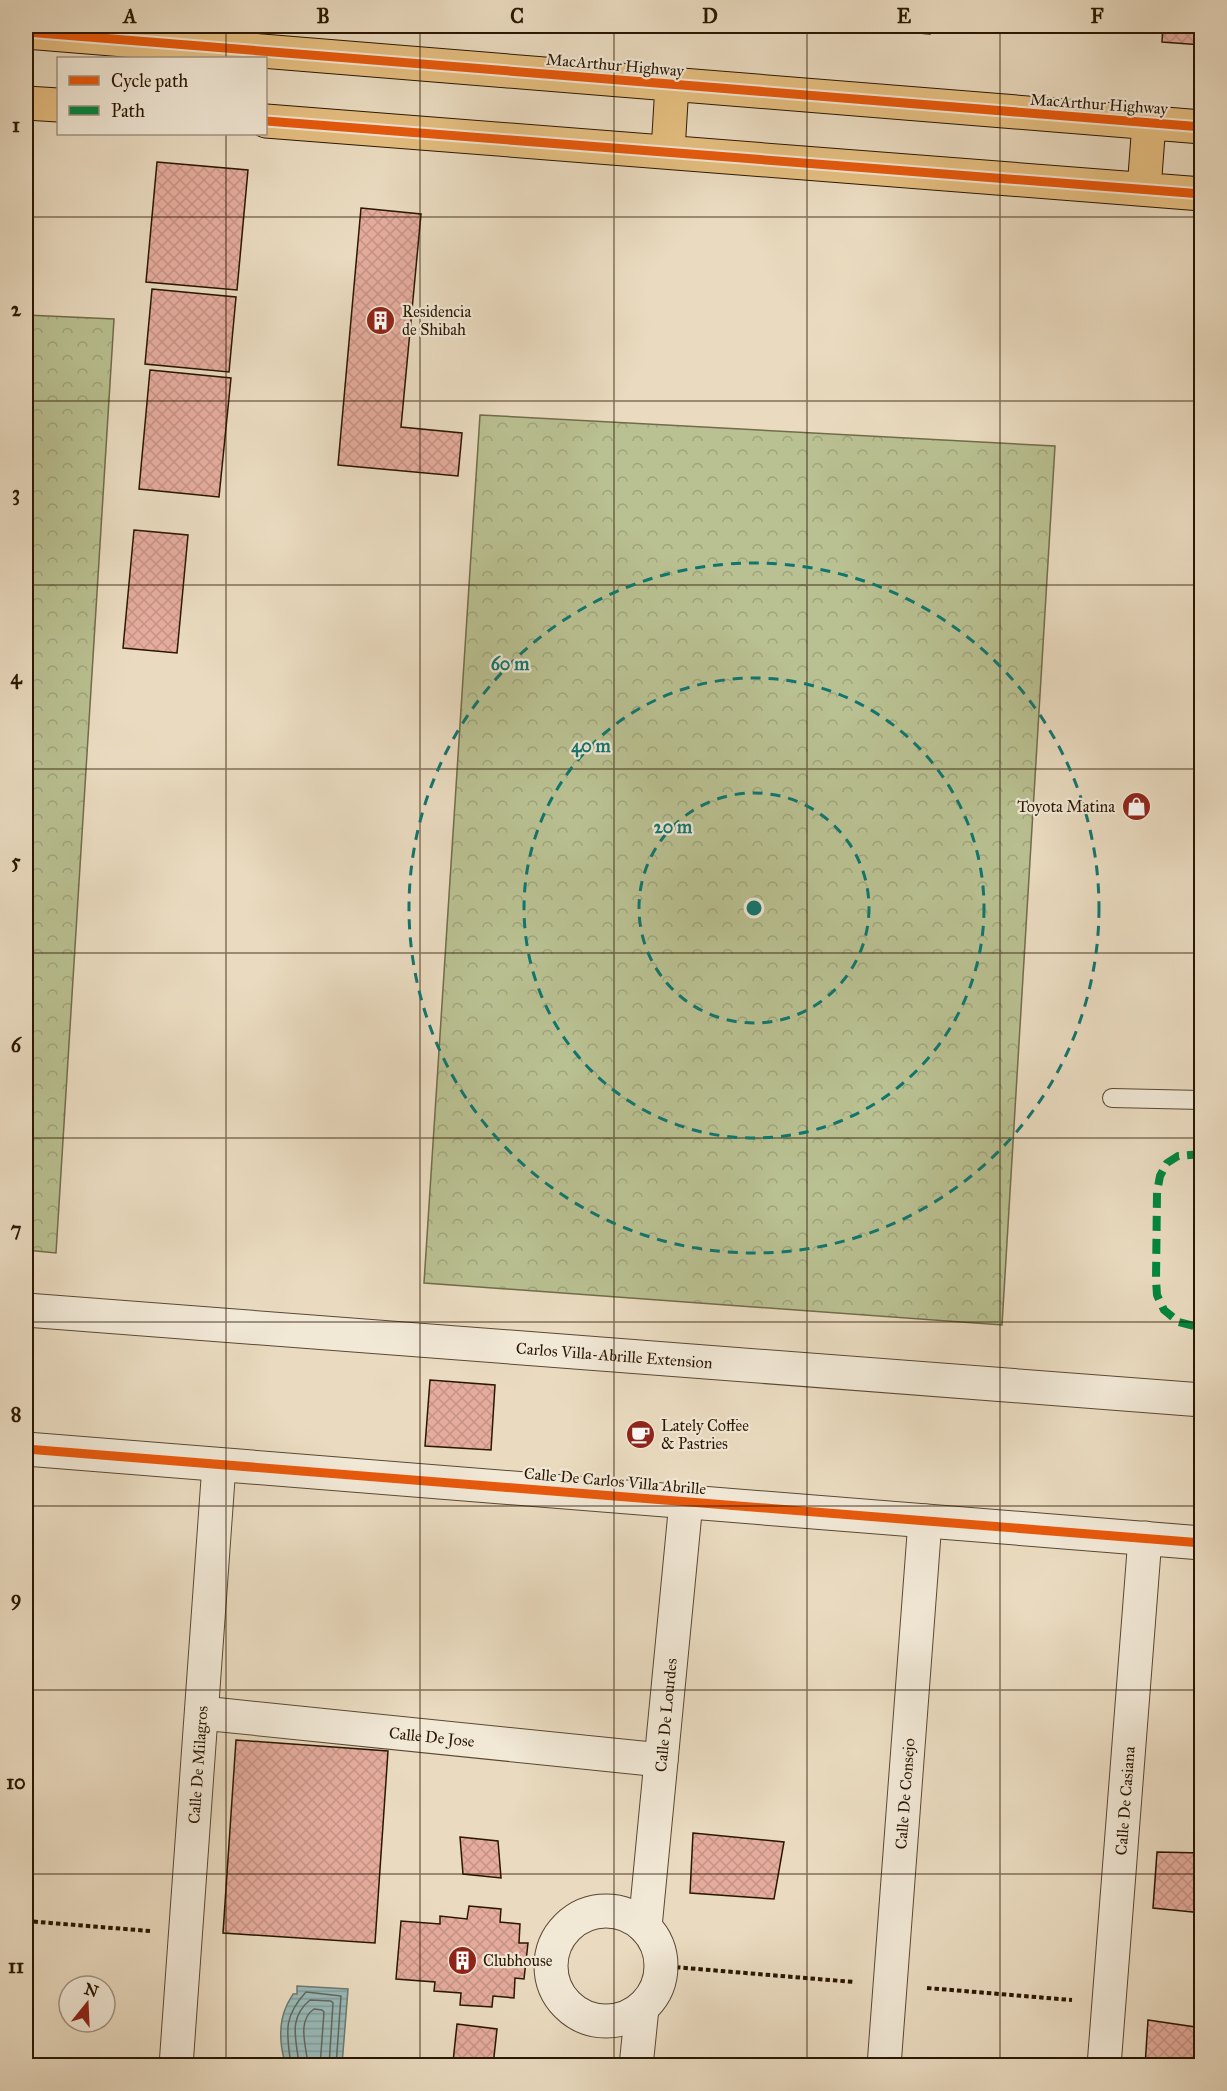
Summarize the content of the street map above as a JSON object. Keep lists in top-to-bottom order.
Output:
{
  "streets": {
    "main road": ["MacArthur Highway"],
    "street": [
      "Carlos Villa-Abrille Extension",
      "Calle De Carlos Villa Abrille",
      "Calle De Lourdes",
      "Calle De Jose",
      "Calle De Milagros",
      "Calle De Consejo",
      "Calle De Casiana"
    ]
  },
  "crossings": [
    ["Calle De Carlos Villa Abrille", "Calle De Lourdes"],
    ["Calle De Carlos Villa Abrille", "Calle De Milagros"],
    ["Calle De Carlos Villa Abrille", "Calle De Consejo"],
    ["Calle De Carlos Villa Abrille", "Calle De Casiana"],
    ["Calle De Lourdes", "Calle De Jose"],
    ["Calle De Jose", "Calle De Milagros"]
  ],
  "places": {
    "building": ["Residencia de Shibah", "Clubhouse"],
    "shop": ["Toyota Matina"],
    "cafe": ["Lately Coffee & Pastries"]
  },
  "legend": ["Cycle path", "Path"],
  "north": "top",
  "grid": {
    "columns": [
      "A",
      "B",
      "C",
      "D",
      "E",
      "F"
    ],
    "rows": [
      "1",
      "2",
      "3",
      "4",
      "5",
      "6",
      "7",
      "8",
      "9",
      "10",
      "11"
    ]
  },
  "rings": ["60 m", "40 m", "20 m"]
}
